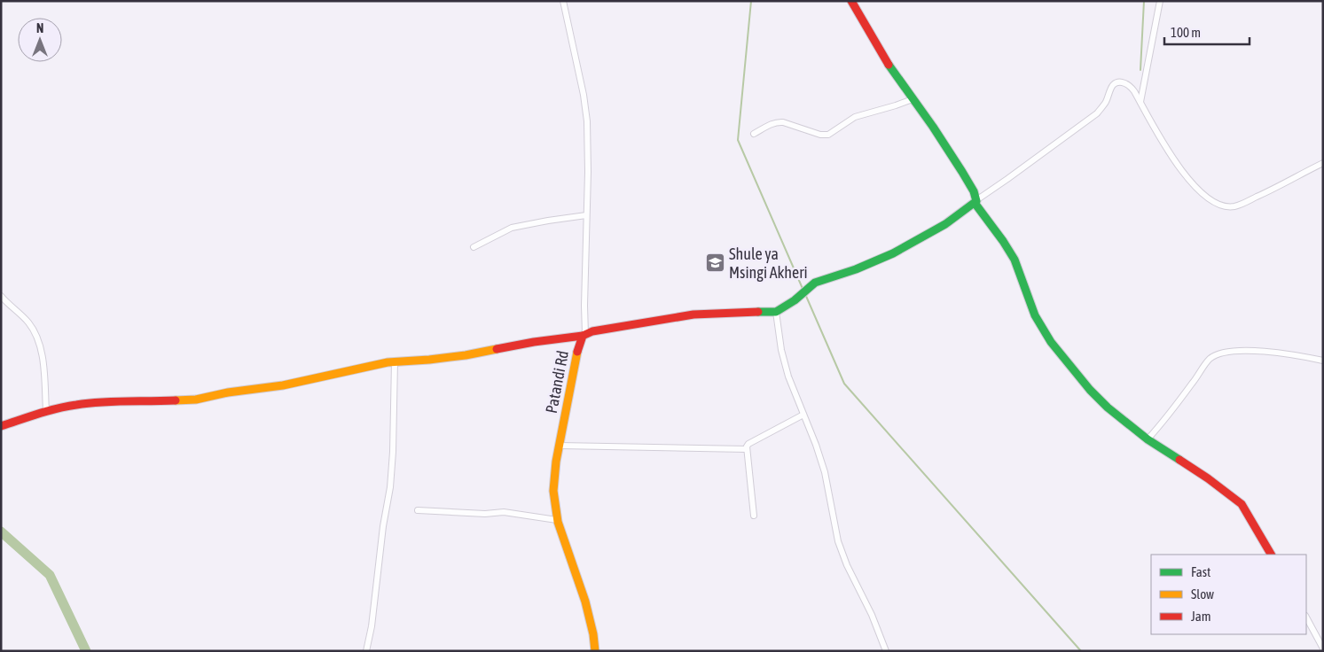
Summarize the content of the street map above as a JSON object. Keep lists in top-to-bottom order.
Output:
{
  "streets": {
    "street": ["Patandi Rd"]
  },
  "places": {
    "school or university": ["Shule ya Msingi Akheri"]
  },
  "legend": ["Fast", "Slow", "Jam"],
  "scale_bar": "100 m",
  "north": "top"
}
